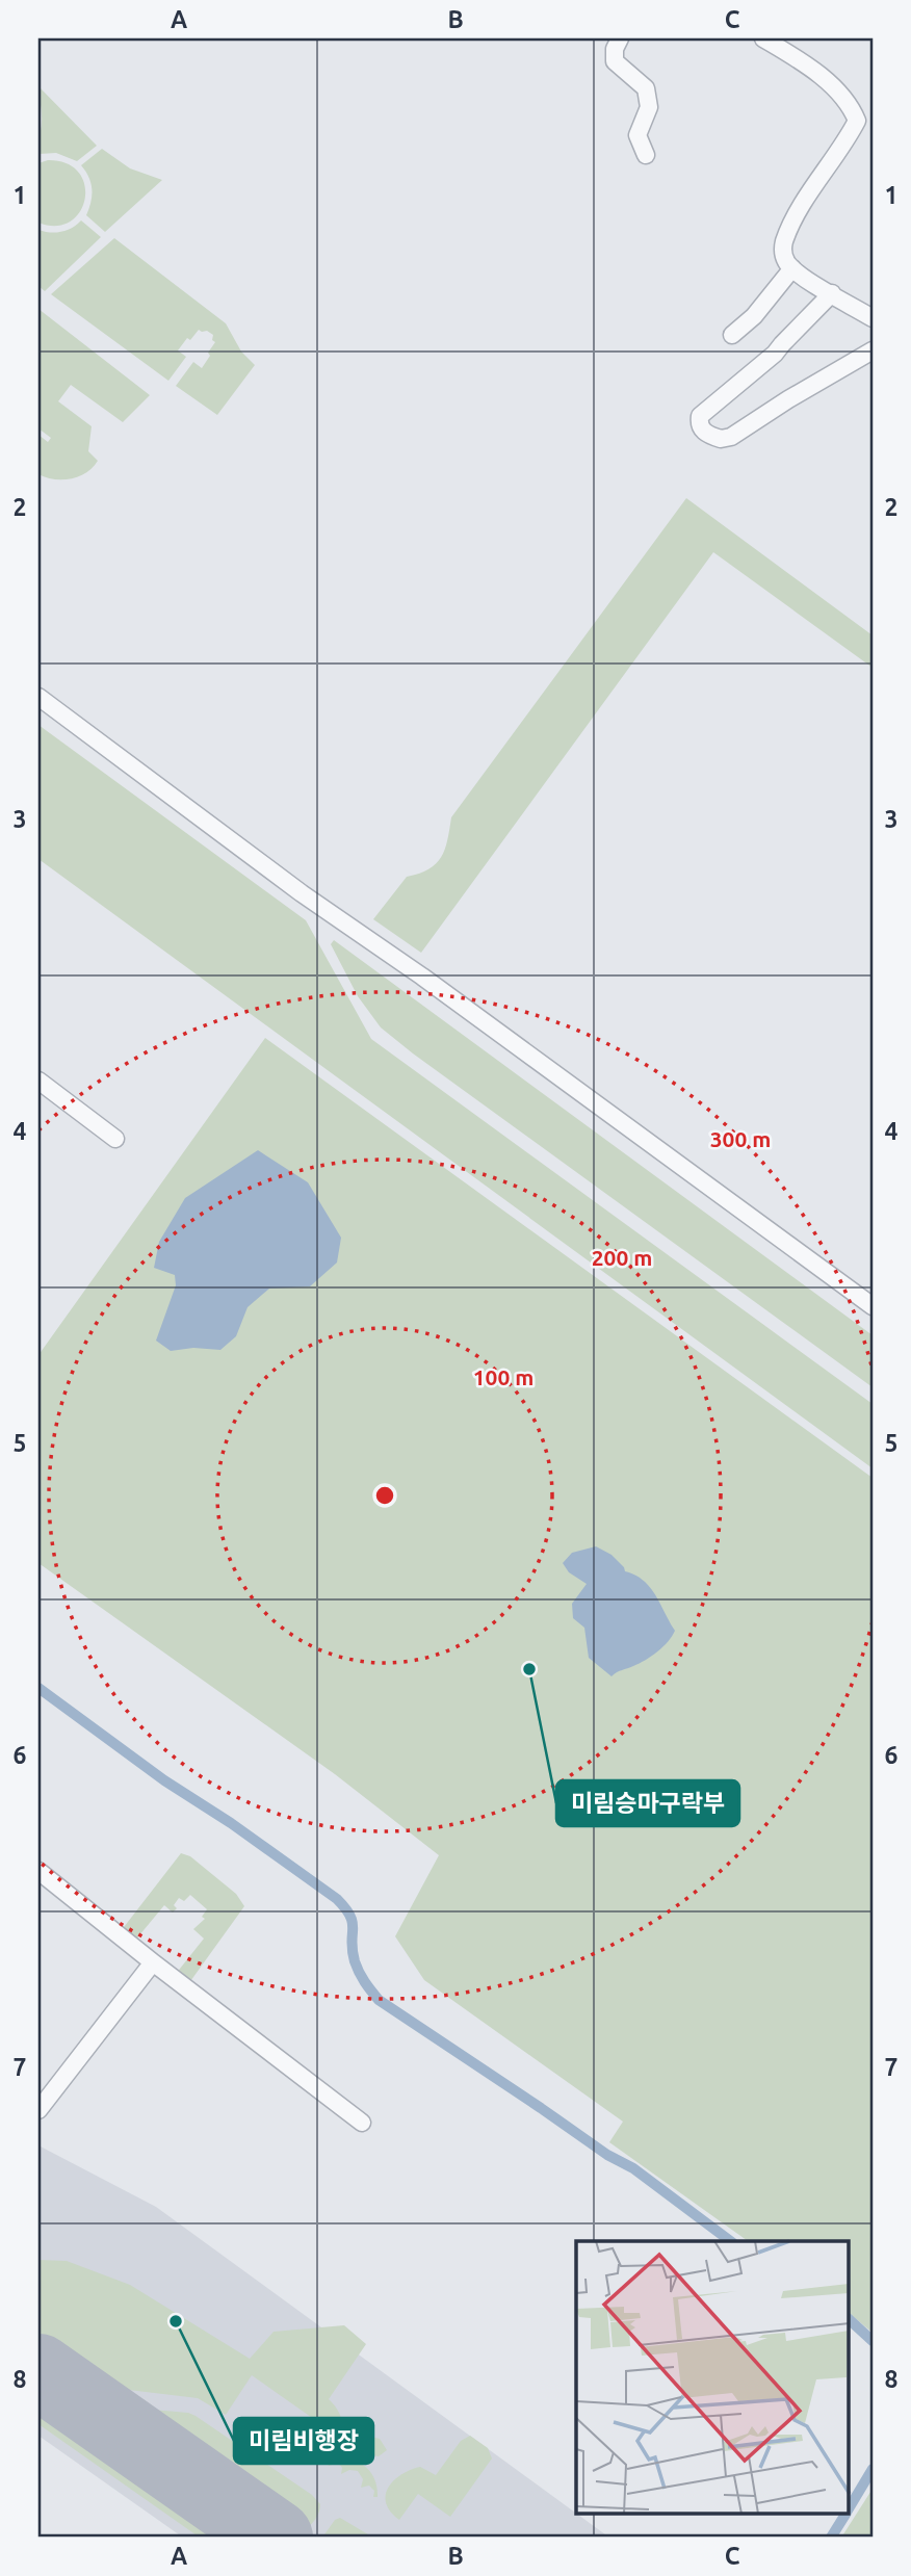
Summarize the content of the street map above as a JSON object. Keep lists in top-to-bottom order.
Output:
{
  "places": ["미림승마구락부", "미림비행장"],
  "grid": {
    "columns": ["A", "B", "C"],
    "rows": [
      "1",
      "2",
      "3",
      "4",
      "5",
      "6",
      "7",
      "8"
    ]
  },
  "rings": ["300 m", "200 m", "100 m"]
}
